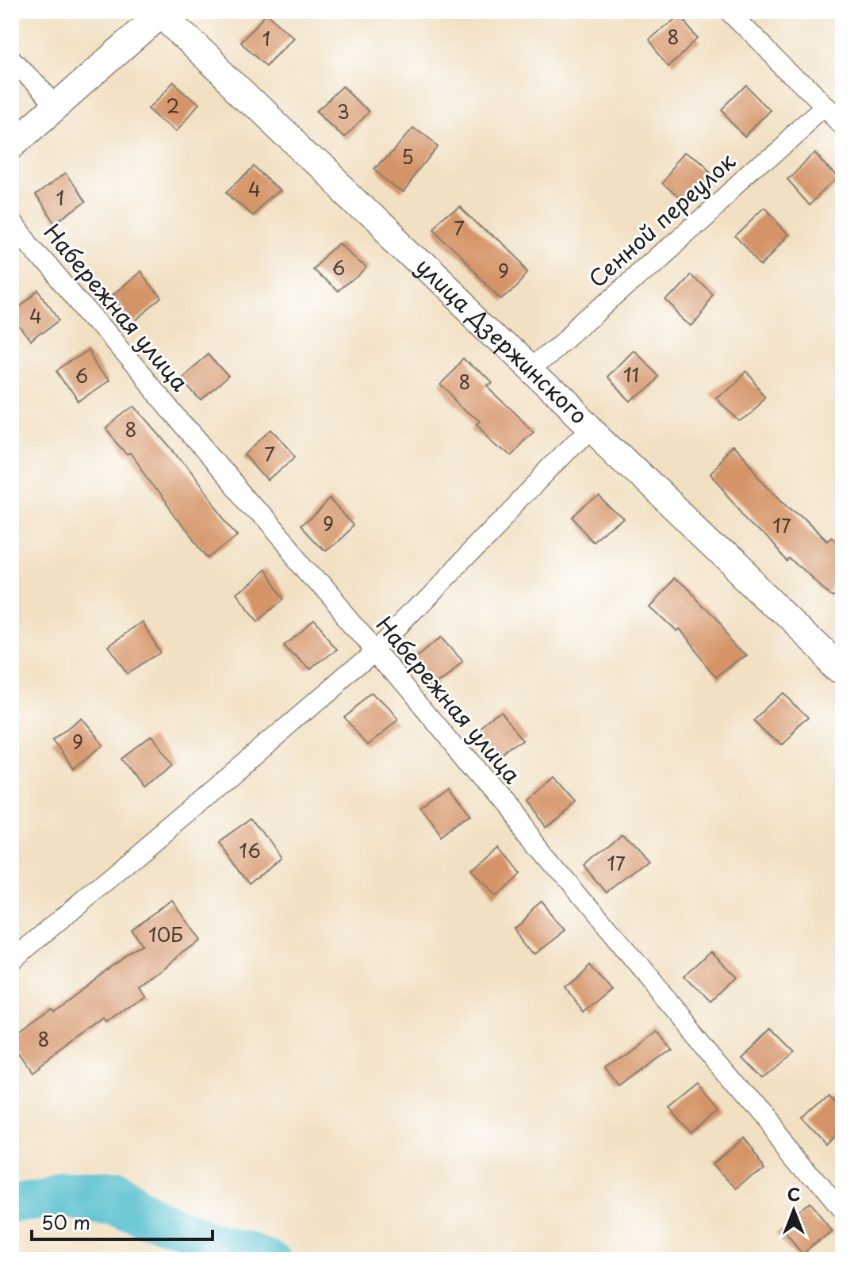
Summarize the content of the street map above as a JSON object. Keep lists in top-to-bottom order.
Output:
{
  "streets": {
    "street": ["Сенной переулок", "Набережная улица", "улица Дзержинского"]
  },
  "crossings": [
    ["Сенной переулок", "улица Дзержинского"]
  ],
  "house_numbers": [
    "8",
    "1",
    "2",
    "3",
    "5",
    "4",
    "1",
    "7",
    "6",
    "9",
    "4",
    "11",
    "6",
    "8",
    "8",
    "7",
    "9",
    "17",
    "9",
    "16",
    "17",
    "10Б",
    "8"
  ],
  "scale_bar": "50 m",
  "north": "top"
}
